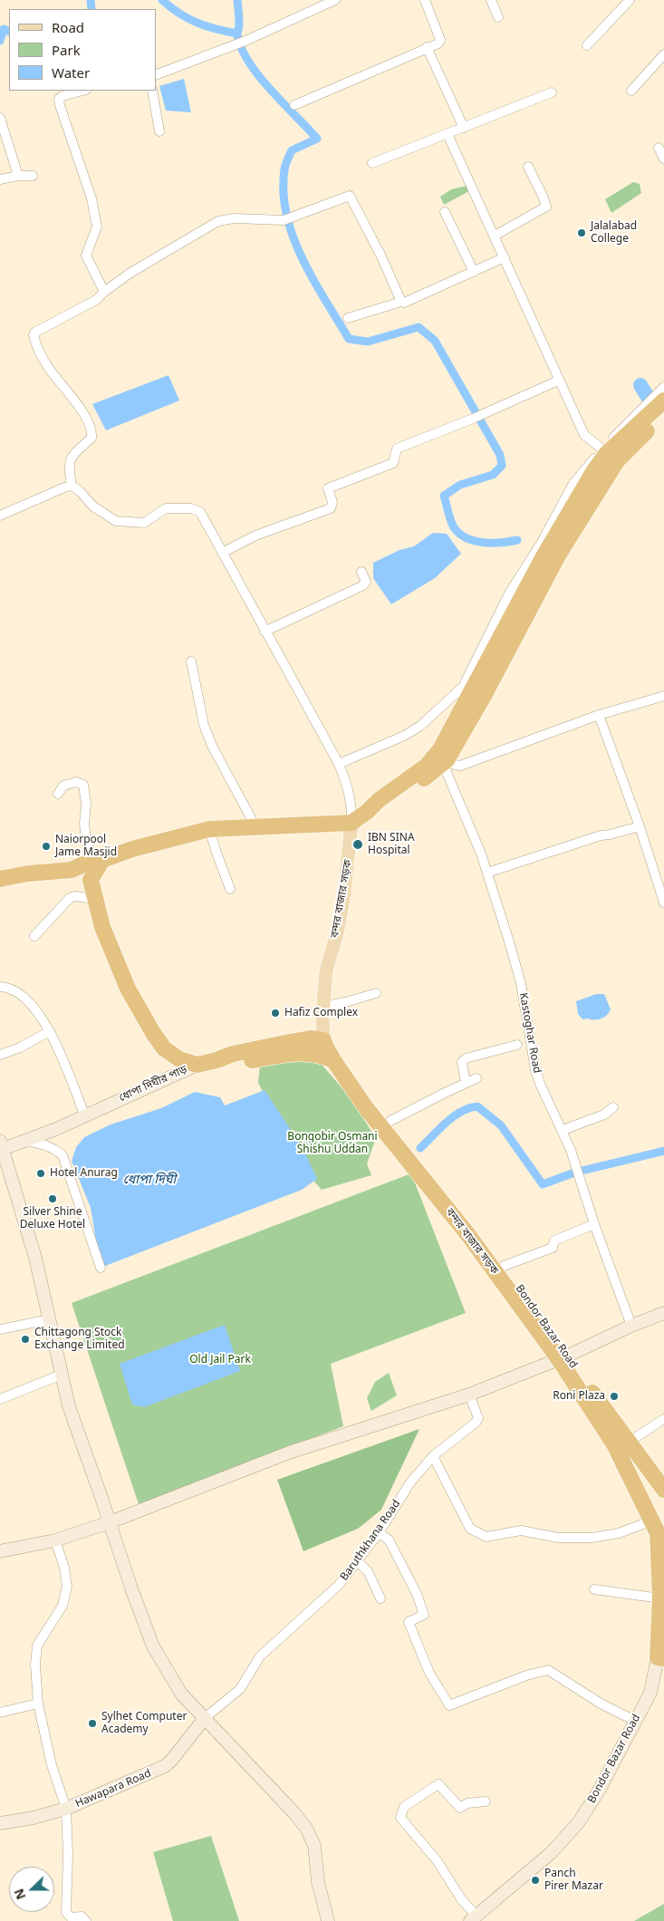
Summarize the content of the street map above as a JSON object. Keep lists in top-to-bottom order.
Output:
{
  "streets": {
    "highway": ["বন্দর বাজার সড়ক", "ধোপা দিঘীর পাড়", "Bondor Bazar Road"],
    "main road": ["Hawapara Road"],
    "street": ["Kastoghar Road", "Baruthkhana Road"]
  },
  "crossings": [
    ["বন্দর বাজার সড়ক", "ধোপা দিঘীর পাড়"],
    ["বন্দর বাজার সড়ক", "Bondor Bazar Road"],
    ["ধোপা দিঘীর পাড়", "Bondor Bazar Road"],
    ["Baruthkhana Road", "Hawapara Road"]
  ],
  "water": ["ধোপা দিঘী"],
  "parks": ["Bongobir Osmani Shishu Uddan", "Old Jail Park"],
  "places": [
    "Jalalabad College",
    "IBN SINA Hospital",
    "Naiorpool Jame Masjid",
    "Hafiz Complex",
    "Hotel Anurag",
    "Silver Shine Deluxe Hotel",
    "Chittagong Stock Exchange Limited",
    "Roni Plaza",
    "Sylhet Computer Academy",
    "Panch Pirer Mazar"
  ],
  "legend": ["Road", "Park", "Water"],
  "north": "left"
}
